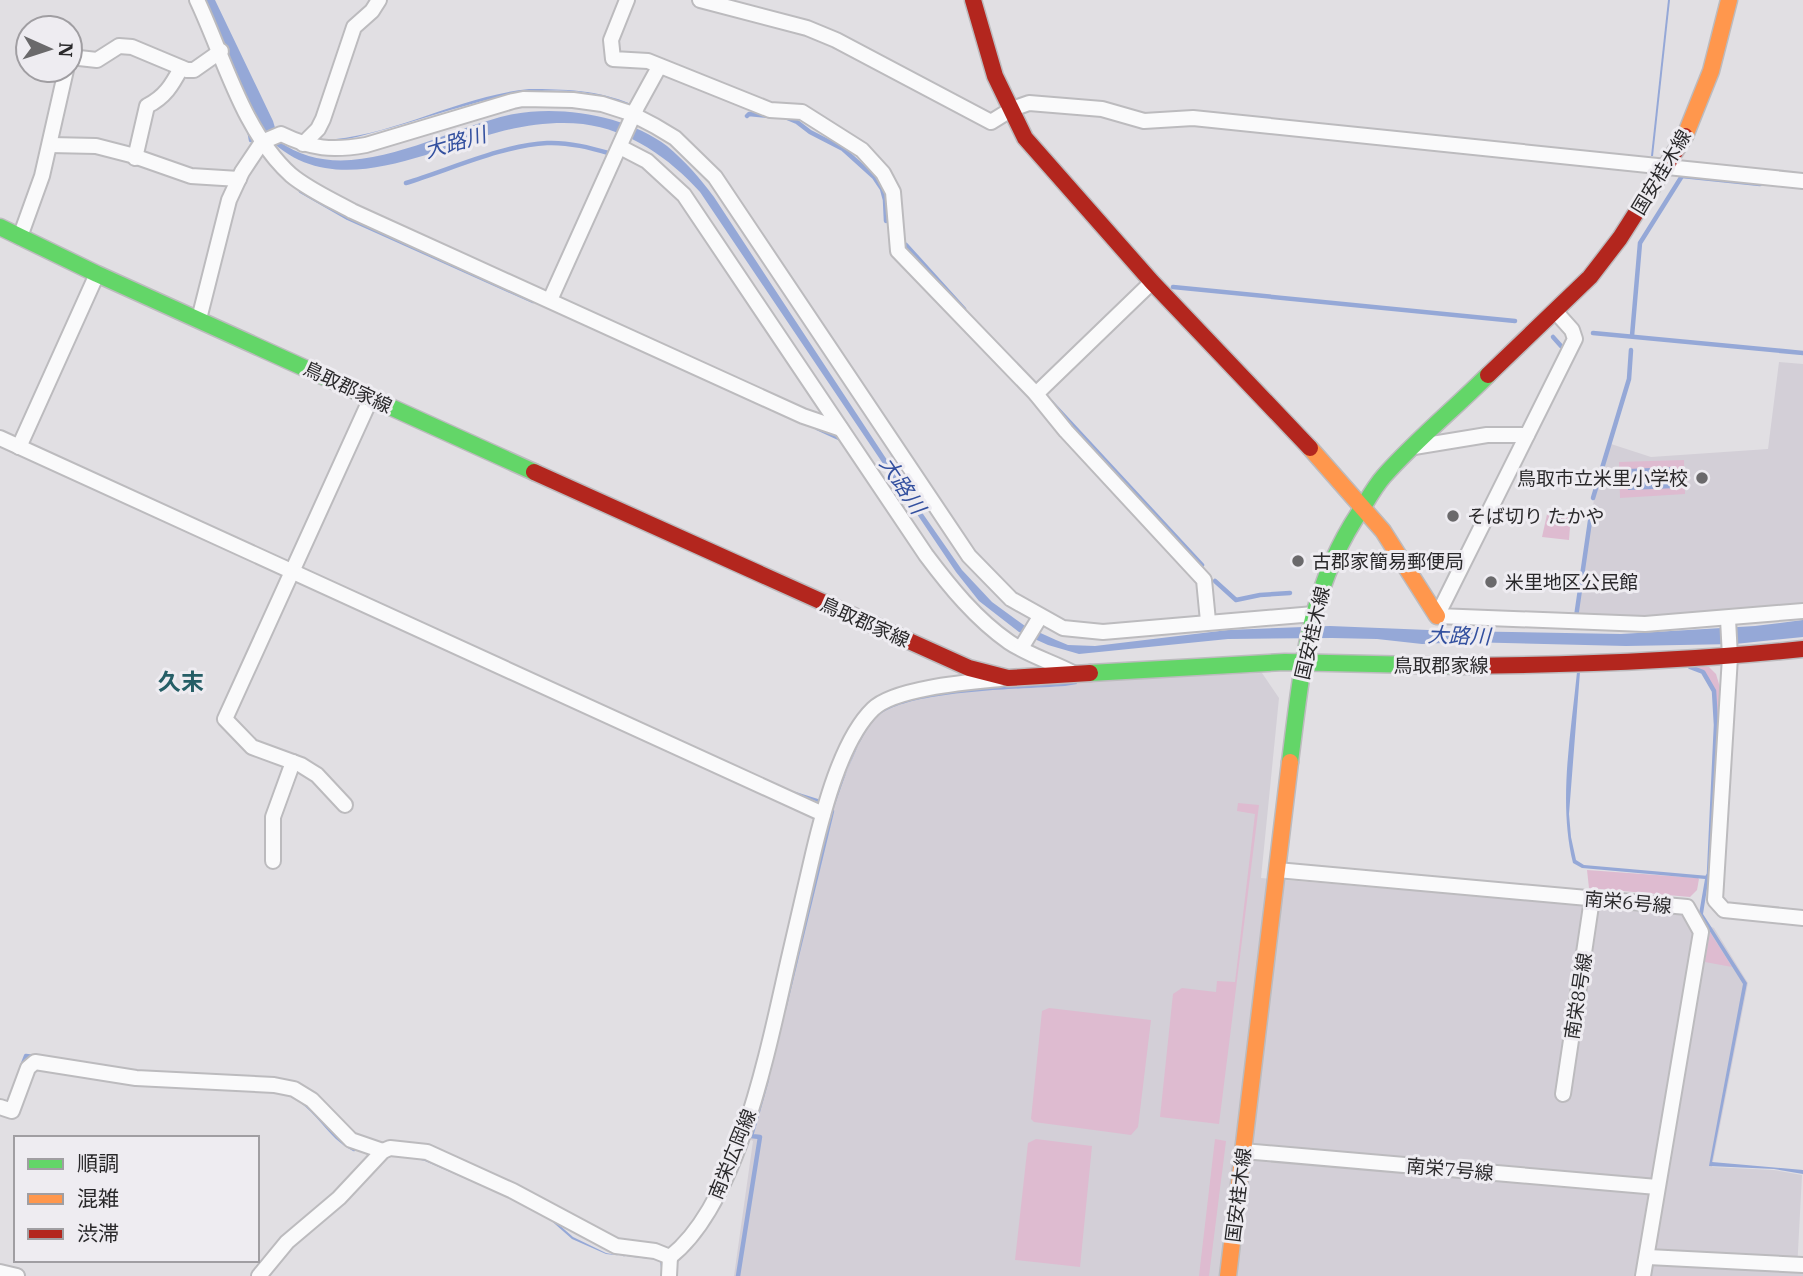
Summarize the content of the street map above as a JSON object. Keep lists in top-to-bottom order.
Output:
{
  "streets": {
    "main road": ["国安桂木線", "鳥取郡家線"],
    "street": [
      "南栄6号線",
      "南栄8号線",
      "南栄広岡線",
      "南栄7号線"
    ]
  },
  "crossings": [
    ["国安桂木線", "鳥取郡家線"],
    ["国安桂木線", "南栄6号線"],
    ["国安桂木線", "南栄7号線"],
    ["鳥取郡家線", "南栄広岡線"],
    ["南栄6号線", "南栄8号線"],
    ["南栄6号線", "南栄7号線"]
  ],
  "districts": ["久末"],
  "water": ["大路川"],
  "places": [
    "鳥取市立米里小学校",
    "そば切り たかや",
    "古郡家簡易郵便局",
    "米里地区公民館"
  ],
  "legend": ["順調", "混雑", "渋滞"],
  "north": "right"
}
